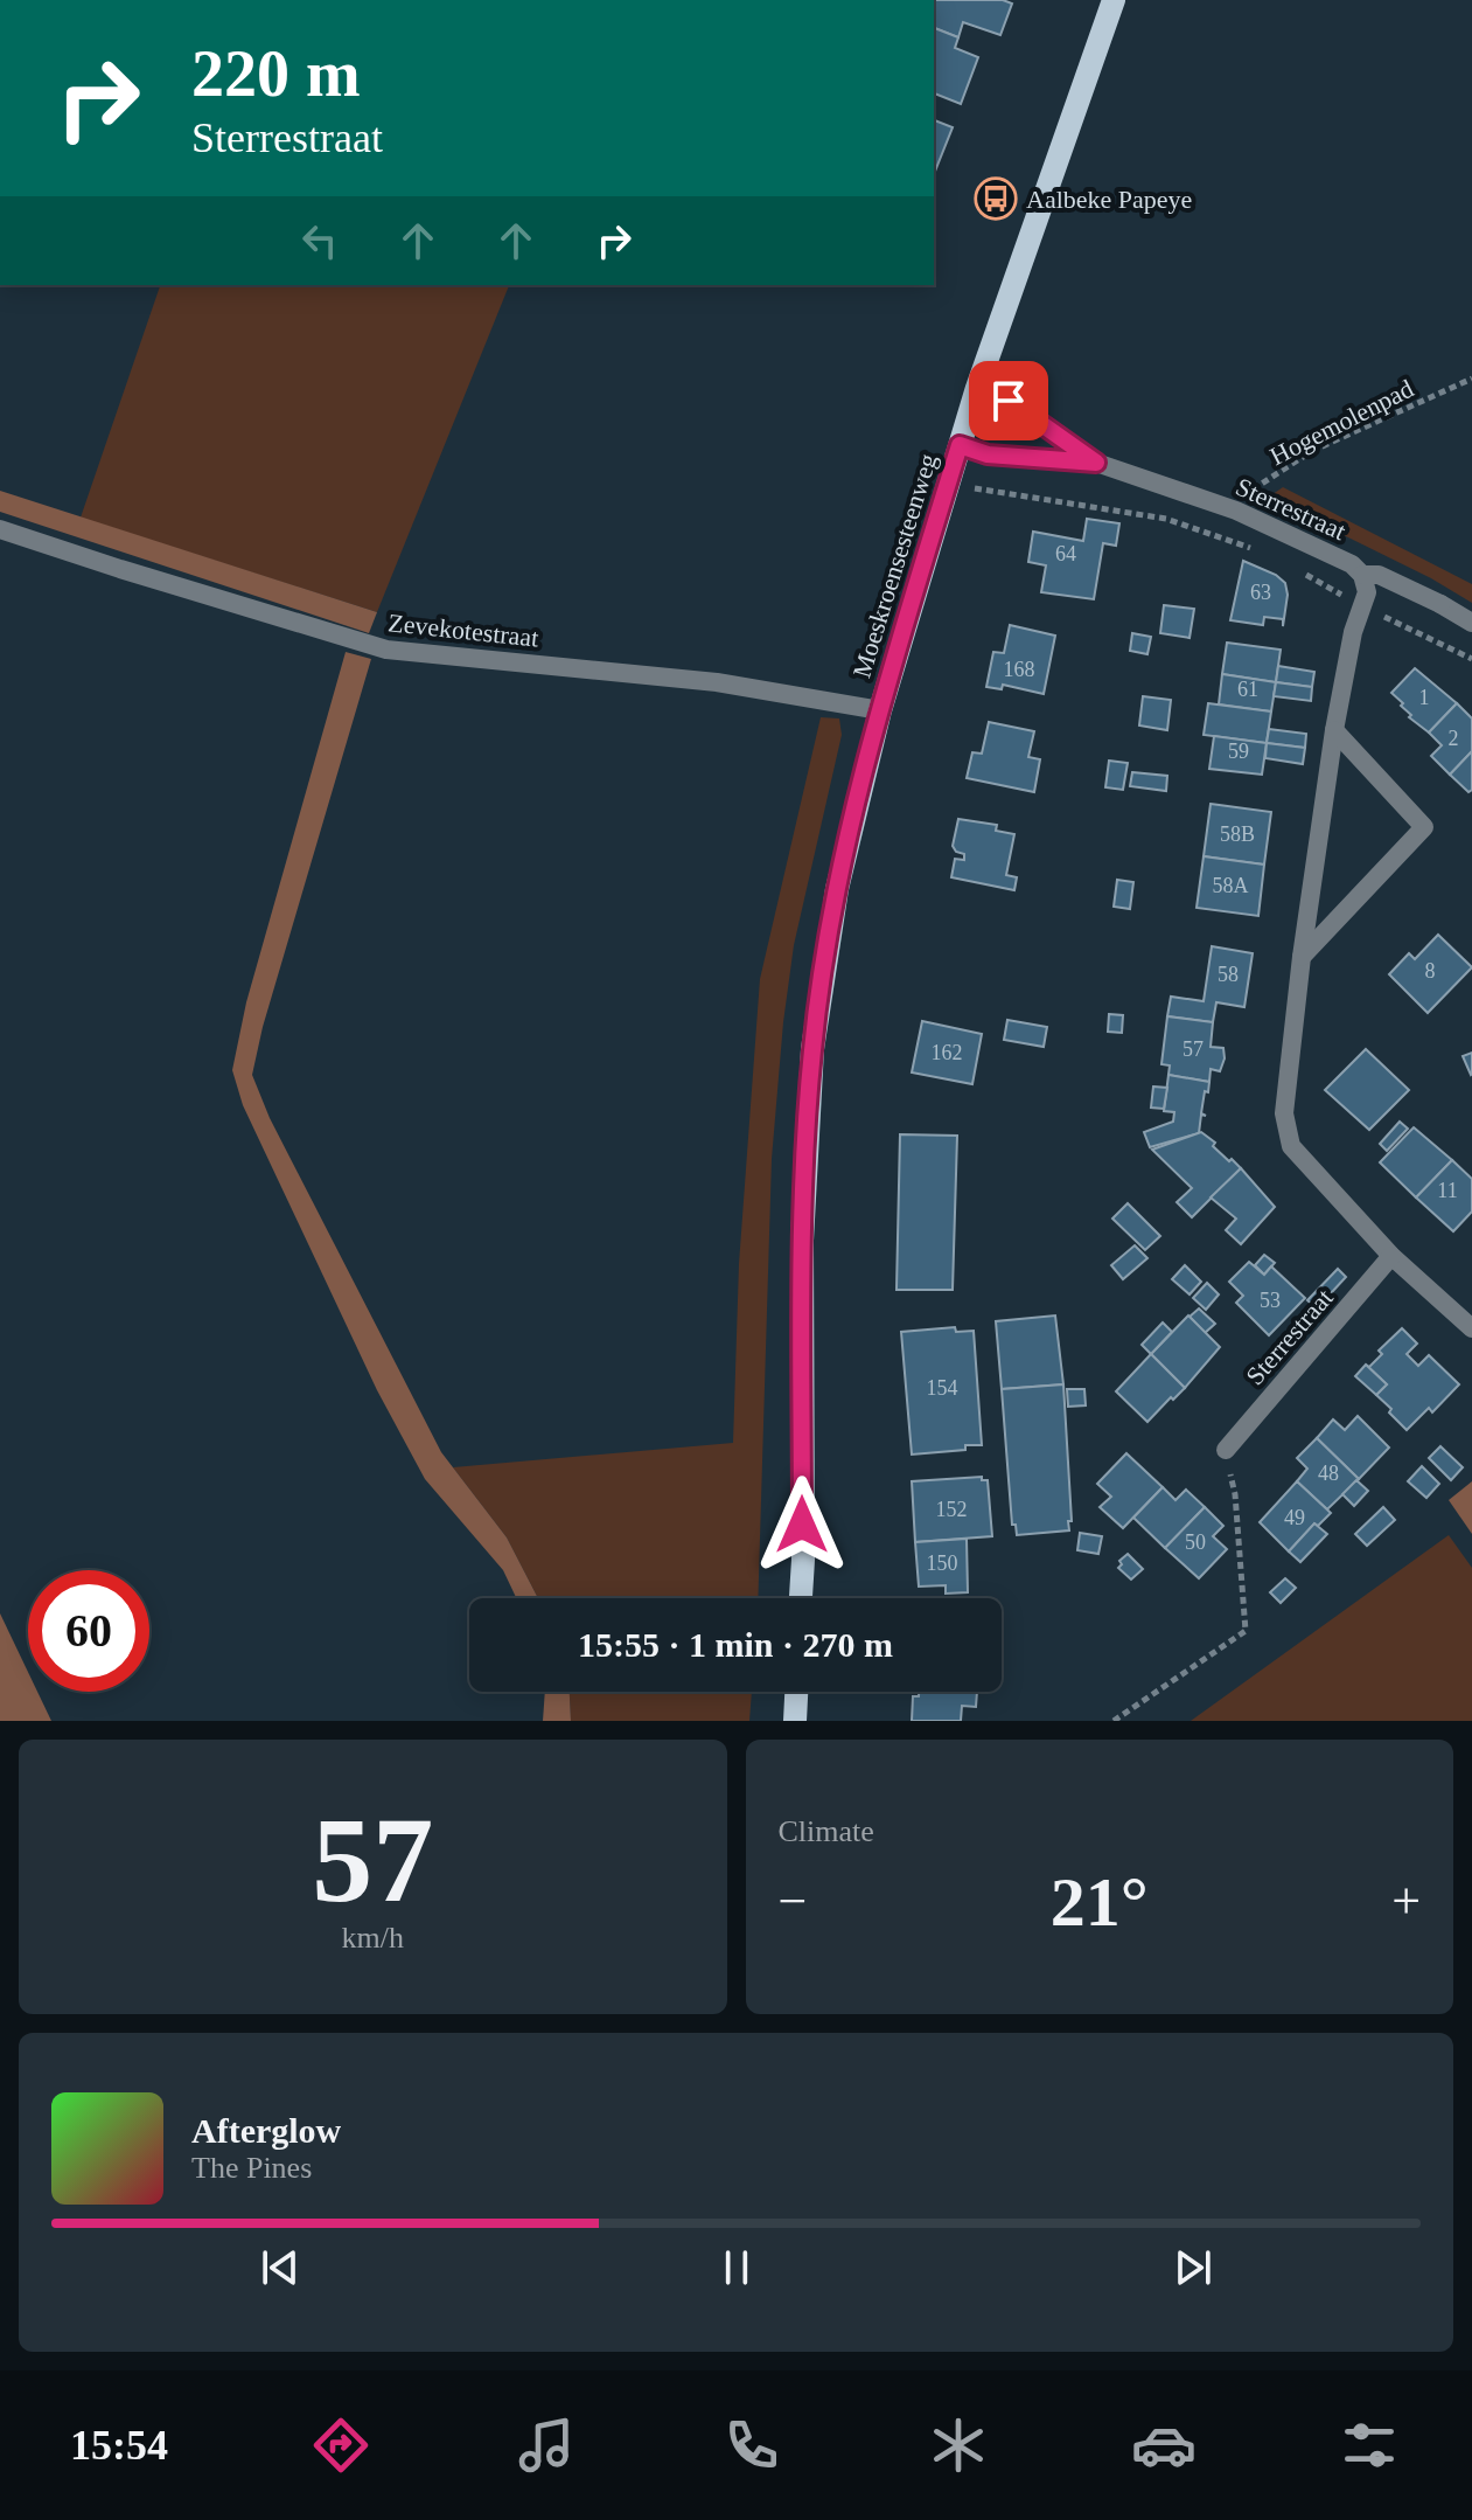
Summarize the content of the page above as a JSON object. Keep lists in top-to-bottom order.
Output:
{
  "streets": {
    "main road": ["Moeskroensesteenweg"],
    "street": ["Sterrestraat", "Zevekotestraat"],
    "path": ["Hogemolenpad"]
  },
  "crossings": [
    ["Hogemolenpad", "Sterrestraat"],
    ["Sterrestraat", "Moeskroensesteenweg"],
    ["Moeskroensesteenweg", "Zevekotestraat"]
  ],
  "places": {
    "bus stop": ["Aalbeke Papeye"]
  },
  "house_numbers": [
    "64",
    "63",
    "168",
    "61",
    "1",
    "2",
    "59",
    "58B",
    "58A",
    "8",
    "58",
    "57",
    "162",
    "11",
    "53",
    "154",
    "48",
    "152",
    "49",
    "50",
    "150"
  ],
  "page": {
    "turn": ["220 m", "Sterrestraat"],
    "limit": "60",
    "trip": "15:55 · 1 min · 270 m",
    "tile": [
      ["57", "km/h"],
      "Climate"
    ],
    "heat": ["−", "21°", "+"],
    "song": ["Afterglow", "The Pines"],
    "tabs": "15:54"
  }
}
